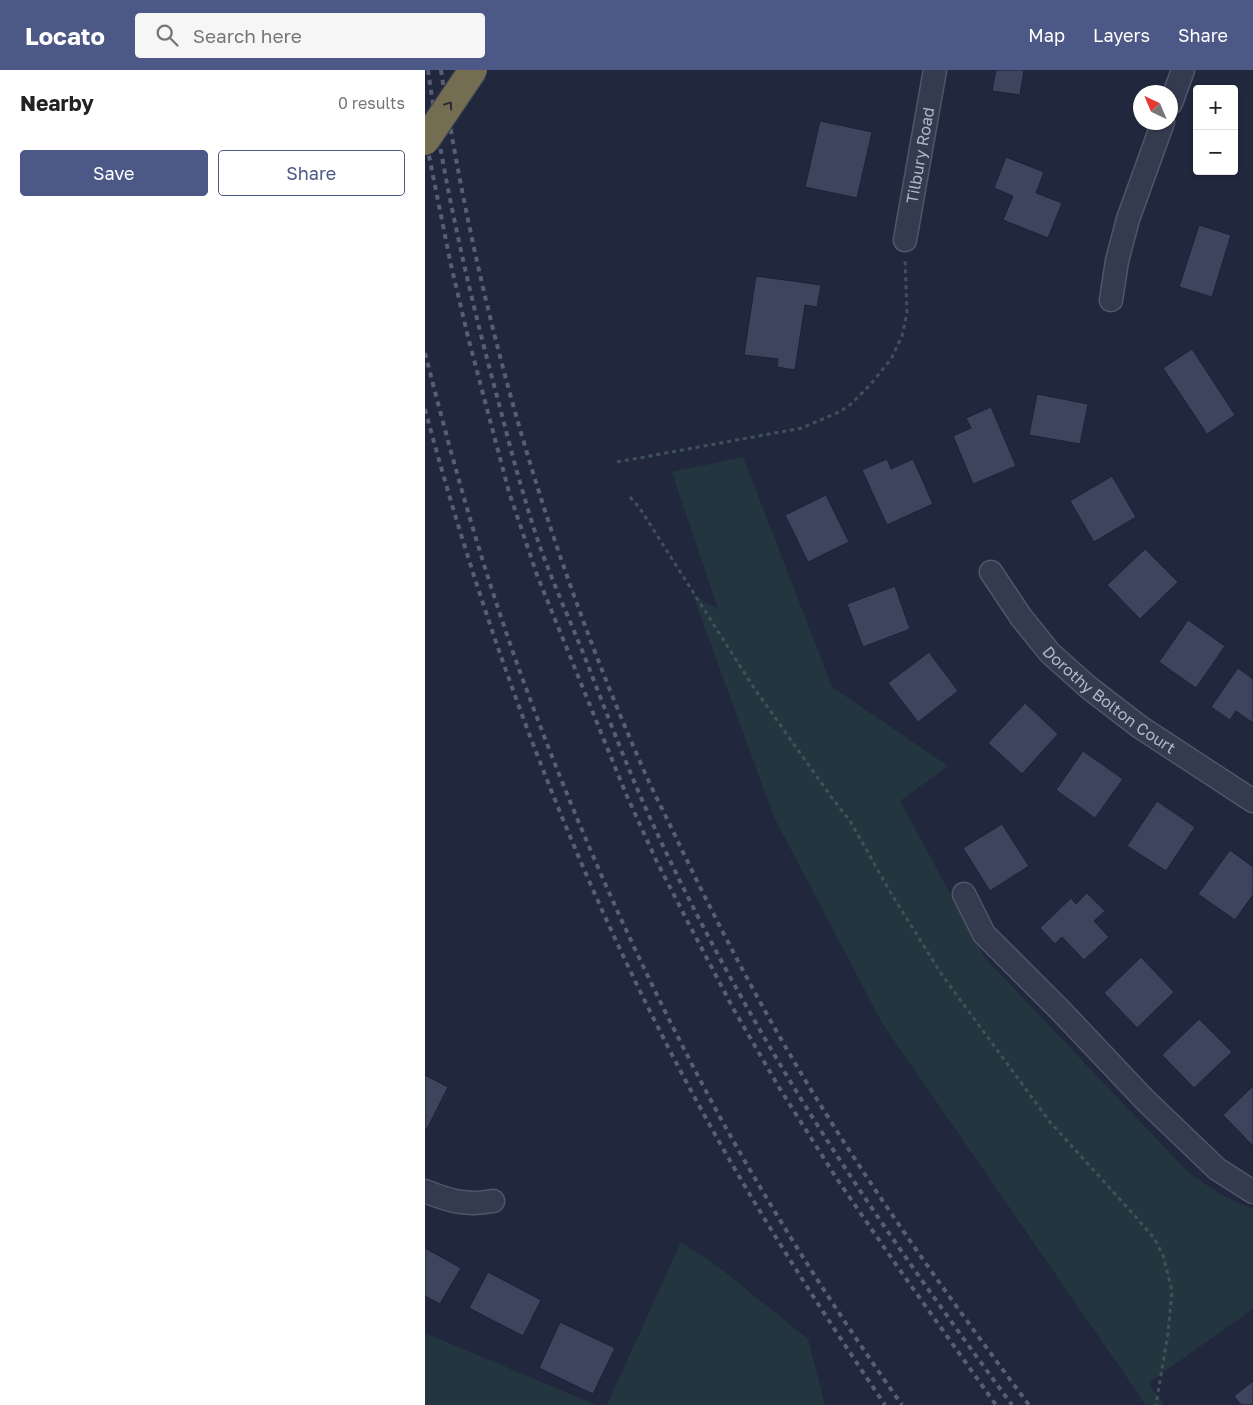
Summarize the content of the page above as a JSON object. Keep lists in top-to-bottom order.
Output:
{
  "streets": {
    "street": ["Tilbury Road", "Dorothy Bolton Court"]
  },
  "north": "top left",
  "page": {
    "header": "Locato",
    "search": "Search here",
    "nav": ["Map", "Layers", "Share"],
    "heading": ["Nearby", "0 results"],
    "map_buttons": ["+", "−"],
    "buttons": ["Save", "Share"]
  }
}
